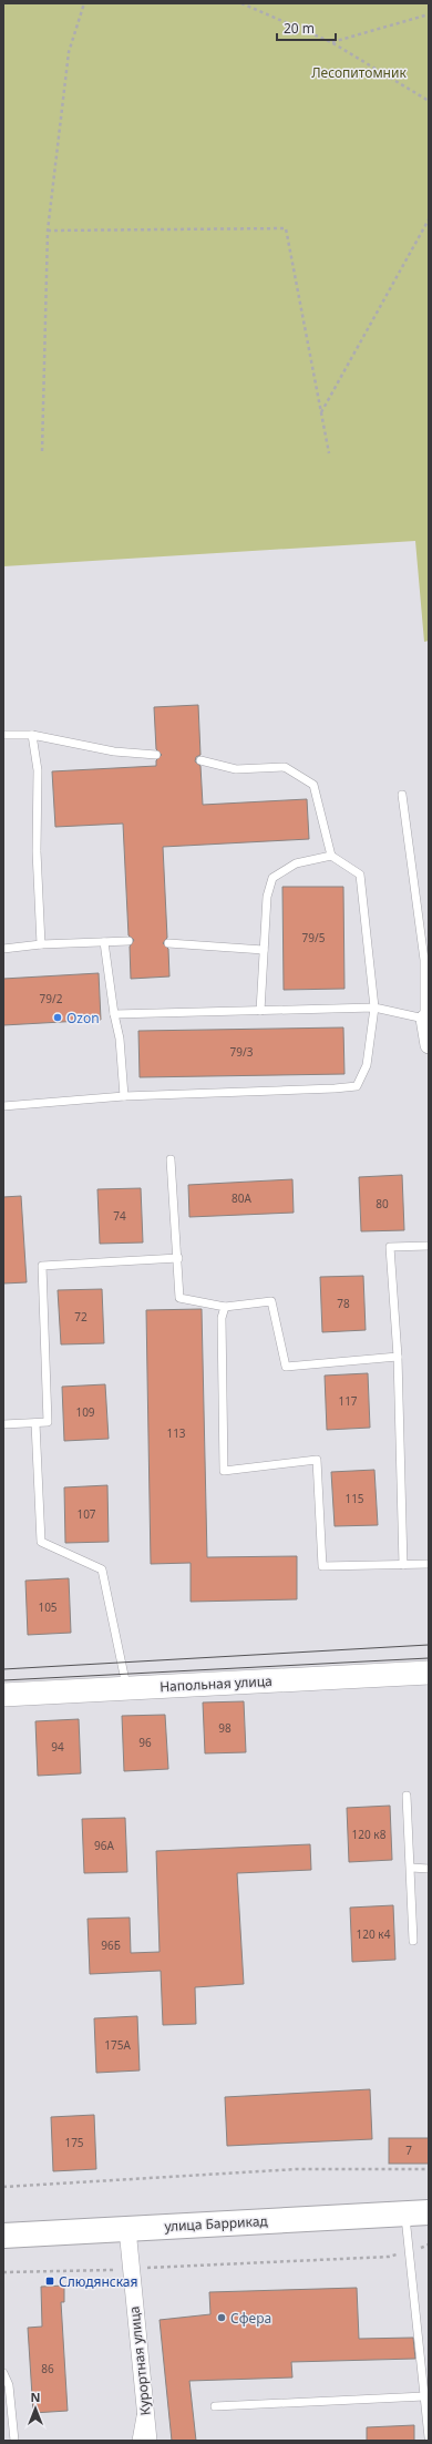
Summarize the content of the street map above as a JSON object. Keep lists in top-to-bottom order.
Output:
{
  "streets": {
    "main road": ["улица Баррикад"],
    "street": ["Напольная улица", "Курортная улица"]
  },
  "crossings": [
    ["улица Баррикад", "Курортная улица"]
  ],
  "parks": ["Лесопитомник"],
  "places": {
    "other": ["Ozon", "Сфера"],
    "transit": ["Слюдянская"]
  },
  "house_numbers": [
    "79/5",
    "79/2",
    "79/3",
    "80А",
    "80",
    "74",
    "78",
    "72",
    "117",
    "109",
    "113",
    "115",
    "107",
    "105",
    "98",
    "96",
    "94",
    "120 к8",
    "96А",
    "120 к4",
    "96Б",
    "175А",
    "175",
    "7",
    "86"
  ],
  "scale_bar": "20 m",
  "north": "top"
}
